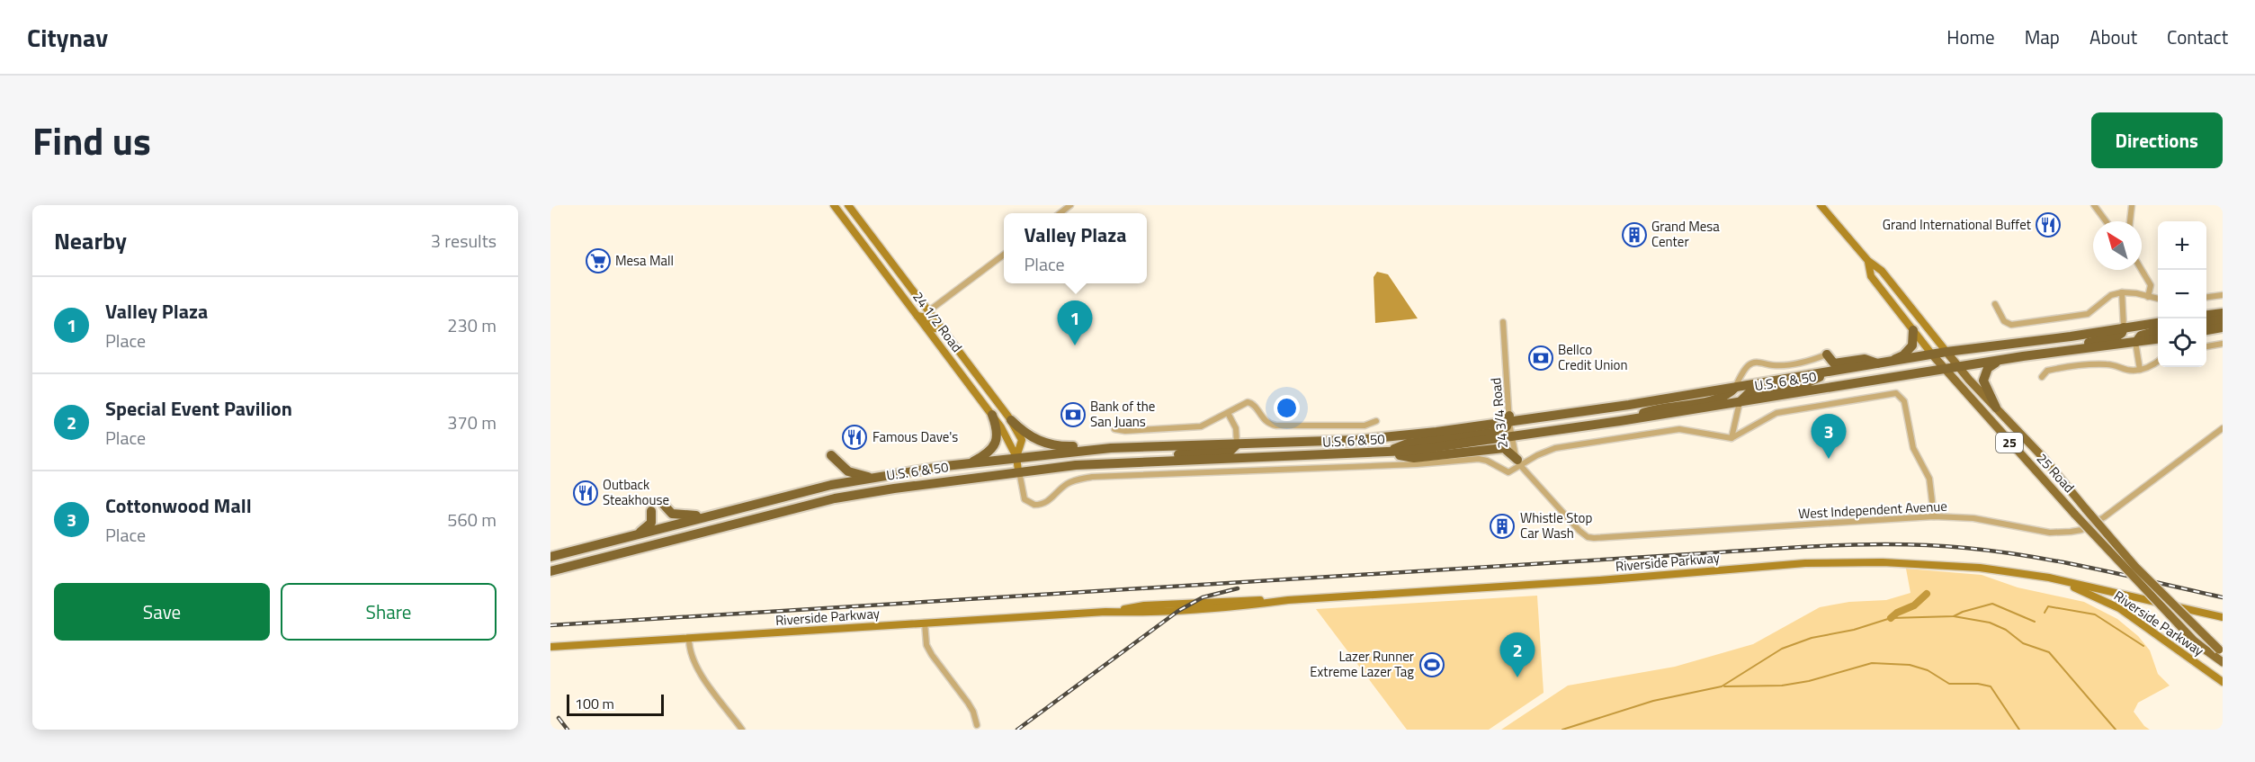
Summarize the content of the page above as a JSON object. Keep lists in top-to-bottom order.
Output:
{
  "streets": {
    "highway": ["U.S. 6 & 50"],
    "main road": [
      "24 1/2 Road",
      "25",
      "25 Road",
      "Riverside Parkway"
    ],
    "street": ["24 3/4 Road", "West Independent Avenue"]
  },
  "crossings": [
    ["24 1/2 Road", "U.S. 6 & 50"],
    ["U.S. 6 & 50", "24 3/4 Road"],
    ["U.S. 6 & 50", "25 Road"],
    ["24 3/4 Road", "West Independent Avenue"]
  ],
  "places": {
    "restaurant": ["Grand International Buffet", "Famous Dave's", "Outback Steakhouse"],
    "building": ["Grand Mesa Center", "Whistle Stop Car Wash"],
    "supermarket": ["Mesa Mall"],
    "bank": ["Bellco Credit Union", "Bank of the San Juans"],
    "sports": ["Lazer Runner Extreme Lazer Tag"]
  },
  "scale_bar": "100 m",
  "north": "top left",
  "page": {
    "header": "Citynav",
    "nav": [
      "Home",
      "Map",
      "About",
      "Contact"
    ],
    "title": "Find us",
    "buttons": [
      "Directions",
      ["Save", "Share"]
    ],
    "heading": ["Nearby", "3 results"],
    "popup": ["Valley Plaza", "Place"],
    "map_buttons": ["+", "−"],
    "list": [
      {
        "mark": "1",
        "name": "Valley Plaza",
        "note": "Place",
        "value": "230 m"
      },
      {
        "mark": "2",
        "name": "Special Event Pavilion",
        "note": "Place",
        "value": "370 m"
      },
      {
        "mark": "3",
        "name": "Cottonwood Mall",
        "note": "Place",
        "value": "560 m"
      }
    ],
    "pins": ["1", "3", "2"],
    "scale": "100 m"
  }
}
